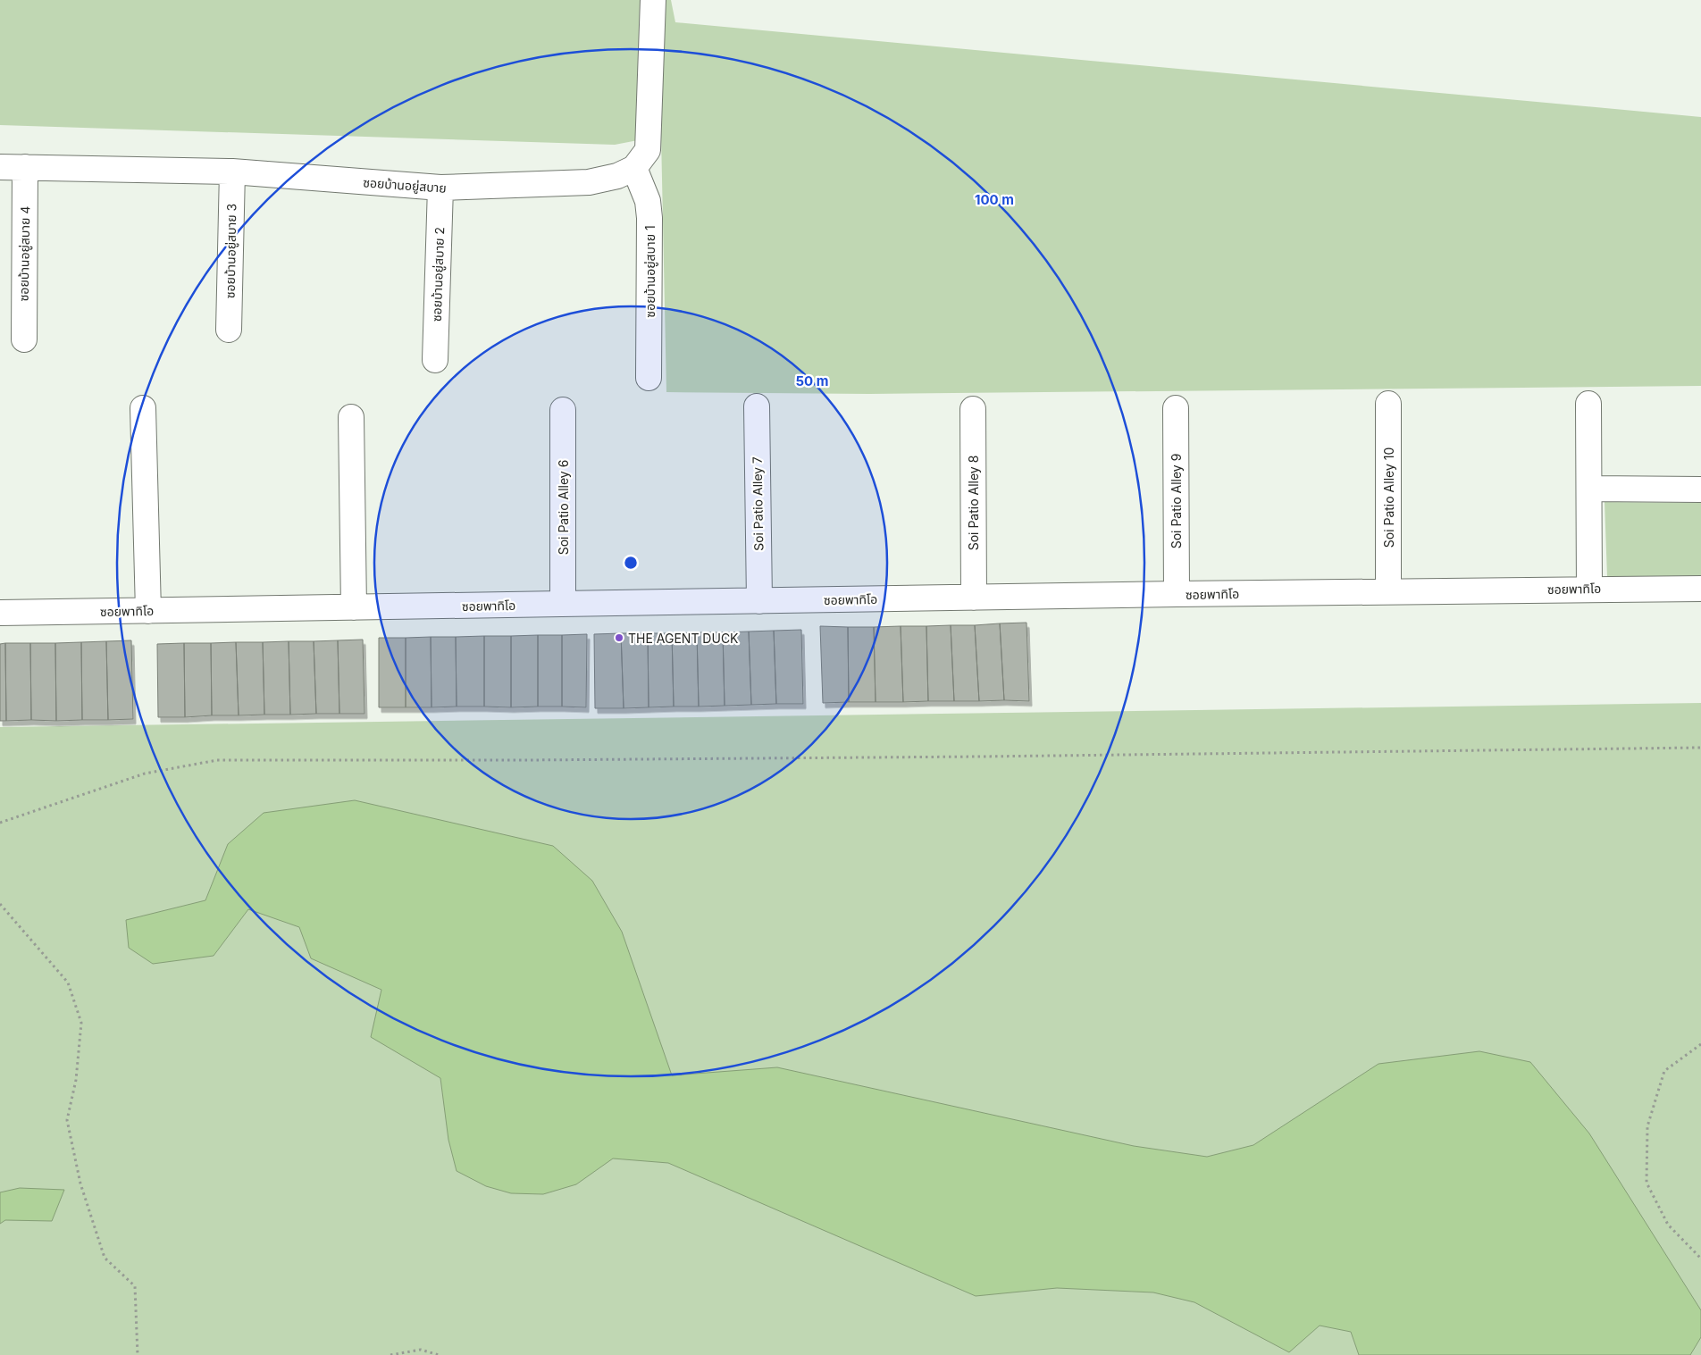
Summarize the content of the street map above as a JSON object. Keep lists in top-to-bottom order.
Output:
{
  "streets": {
    "street": [
      "ซอยบ้านอยู่สบาย",
      "ซอยบ้านอยู่สบาย 3",
      "ซอยบ้านอยู่สบาย 4",
      "ซอยบ้านอยู่สบาย 1",
      "ซอยบ้านอยู่สบาย 2",
      "Soi Patio Alley 10",
      "Soi Patio Alley 9",
      "Soi Patio Alley 8",
      "Soi Patio Alley 7",
      "Soi Patio Alley 6",
      "ซอยพาทิโอ"
    ]
  },
  "crossings": [
    ["ซอยบ้านอยู่สบาย", "ซอยบ้านอยู่สบาย 3"],
    ["ซอยบ้านอยู่สบาย", "ซอยบ้านอยู่สบาย 4"],
    ["ซอยบ้านอยู่สบาย", "ซอยบ้านอยู่สบาย 1"],
    ["ซอยบ้านอยู่สบาย", "ซอยบ้านอยู่สบาย 2"],
    ["Soi Patio Alley 10", "ซอยพาทิโอ"],
    ["Soi Patio Alley 9", "ซอยพาทิโอ"],
    ["Soi Patio Alley 8", "ซอยพาทิโอ"],
    ["Soi Patio Alley 7", "ซอยพาทิโอ"],
    ["Soi Patio Alley 6", "ซอยพาทิโอ"]
  ],
  "places": ["THE AGENT DUCK"],
  "rings": ["100 m", "50 m"]
}
